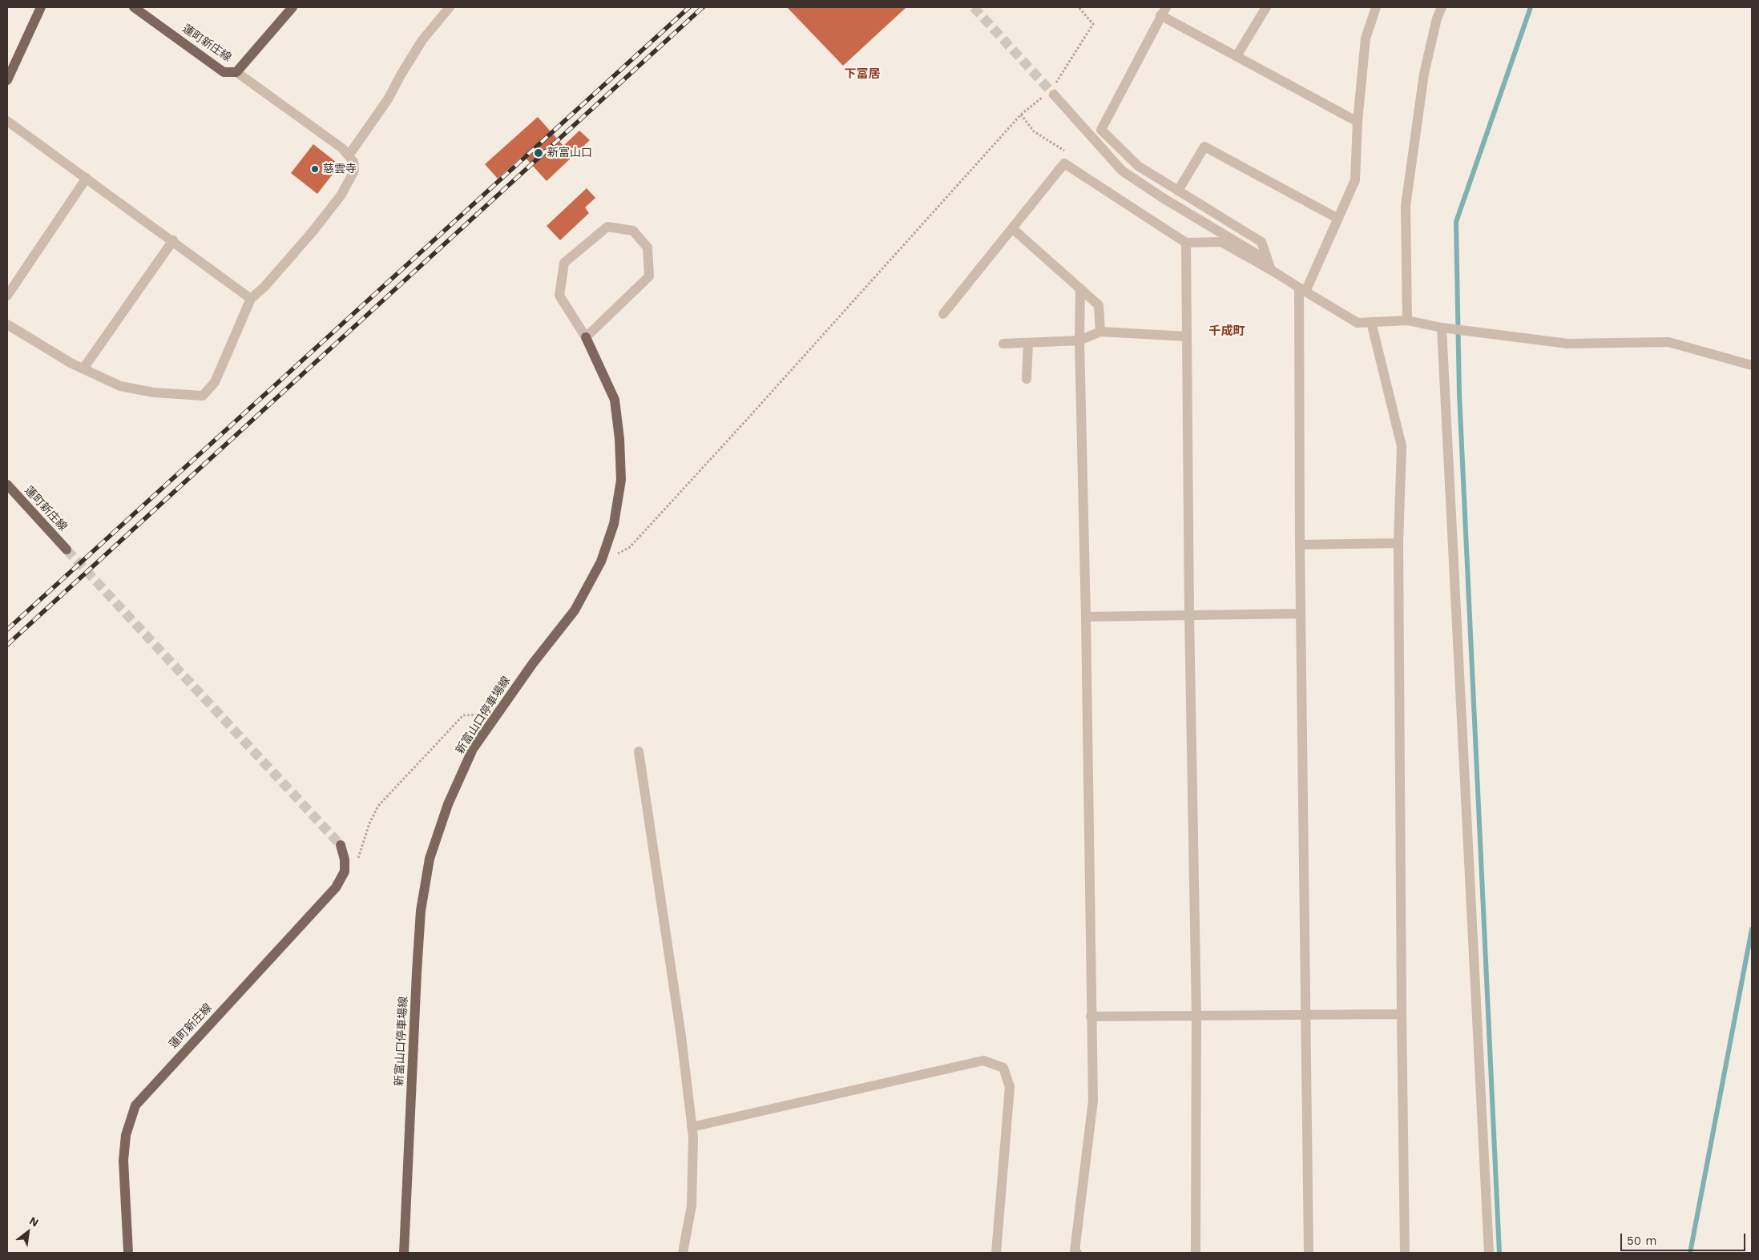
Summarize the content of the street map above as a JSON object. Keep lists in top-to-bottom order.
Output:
{
  "streets": {
    "main road": ["蓮町新庄線", "新富山口停車場線"]
  },
  "districts": ["下冨居", "千成町"],
  "places": ["新富山口", "慈雲寺"],
  "scale_bar": "50 m",
  "north": "top right"
}
